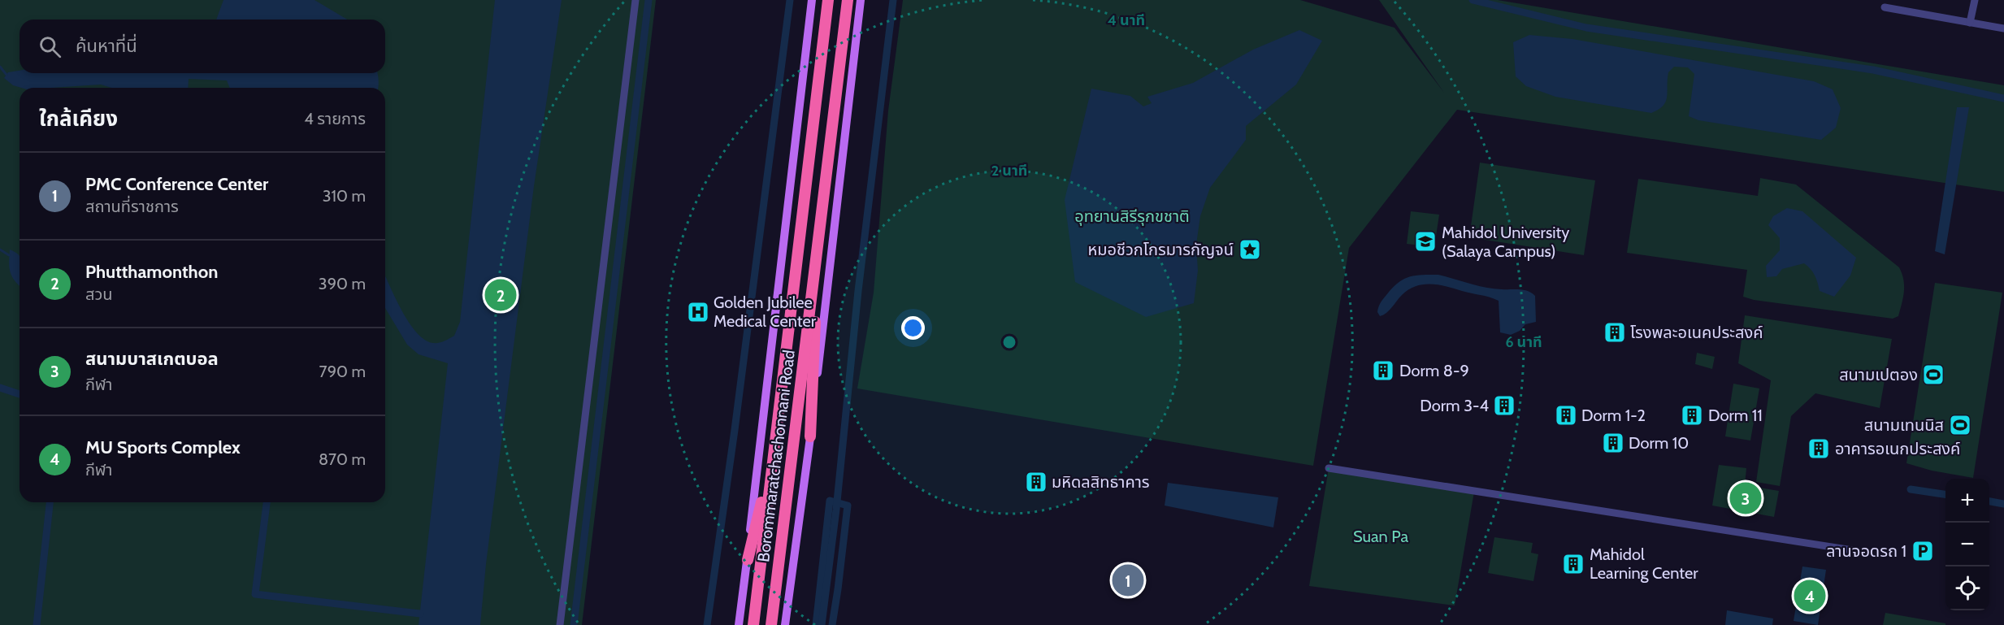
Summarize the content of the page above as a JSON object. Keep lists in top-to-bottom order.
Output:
{
  "streets": {
    "highway": ["Borommaratchachonnani Road"]
  },
  "parks": ["อุทยานสิรีรุกขชาติ", "Suan Pa"],
  "places": {
    "school or university": ["Mahidol University (Salaya Campus)"],
    "place": ["หมอชีวกโกรมารกัญจน์"],
    "hospital": ["Golden Jubilee Medical Center"],
    "building": [
      "โรงพละอเนคประสงค์",
      "Dorm 8-9",
      "Dorm 3-4",
      "Dorm 1-2",
      "Dorm 11",
      "Dorm 10",
      "อาคารอเนกประสงค์",
      "มหิดลสิทธาคาร",
      "Mahidol Learning Center"
    ],
    "sports": ["สนามเปตอง", "สนามเทนนิส"],
    "parking": ["ลานจอดรถ 1"]
  },
  "page": {
    "search": "ค้นหาที่นี่",
    "heading": ["ใกล้เคียง", "4 รายการ"],
    "list": [
      {
        "mark": "1",
        "name": "PMC Conference Center",
        "note": "สถานที่ราชการ",
        "value": "310 m"
      },
      {
        "mark": "2",
        "name": "Phutthamonthon",
        "note": "สวน",
        "value": "390 m"
      },
      {
        "mark": "3",
        "name": "สนามบาสเกตบอล",
        "note": "กีฬา",
        "value": "790 m"
      },
      {
        "mark": "4",
        "name": "MU Sports Complex",
        "note": "กีฬา",
        "value": "870 m"
      }
    ],
    "pins": [
      "2",
      "3",
      "1",
      "4"
    ],
    "map_buttons": ["+", "−"]
  },
  "rings": ["4 นาที", "2 นาที", "6 นาที"]
}
